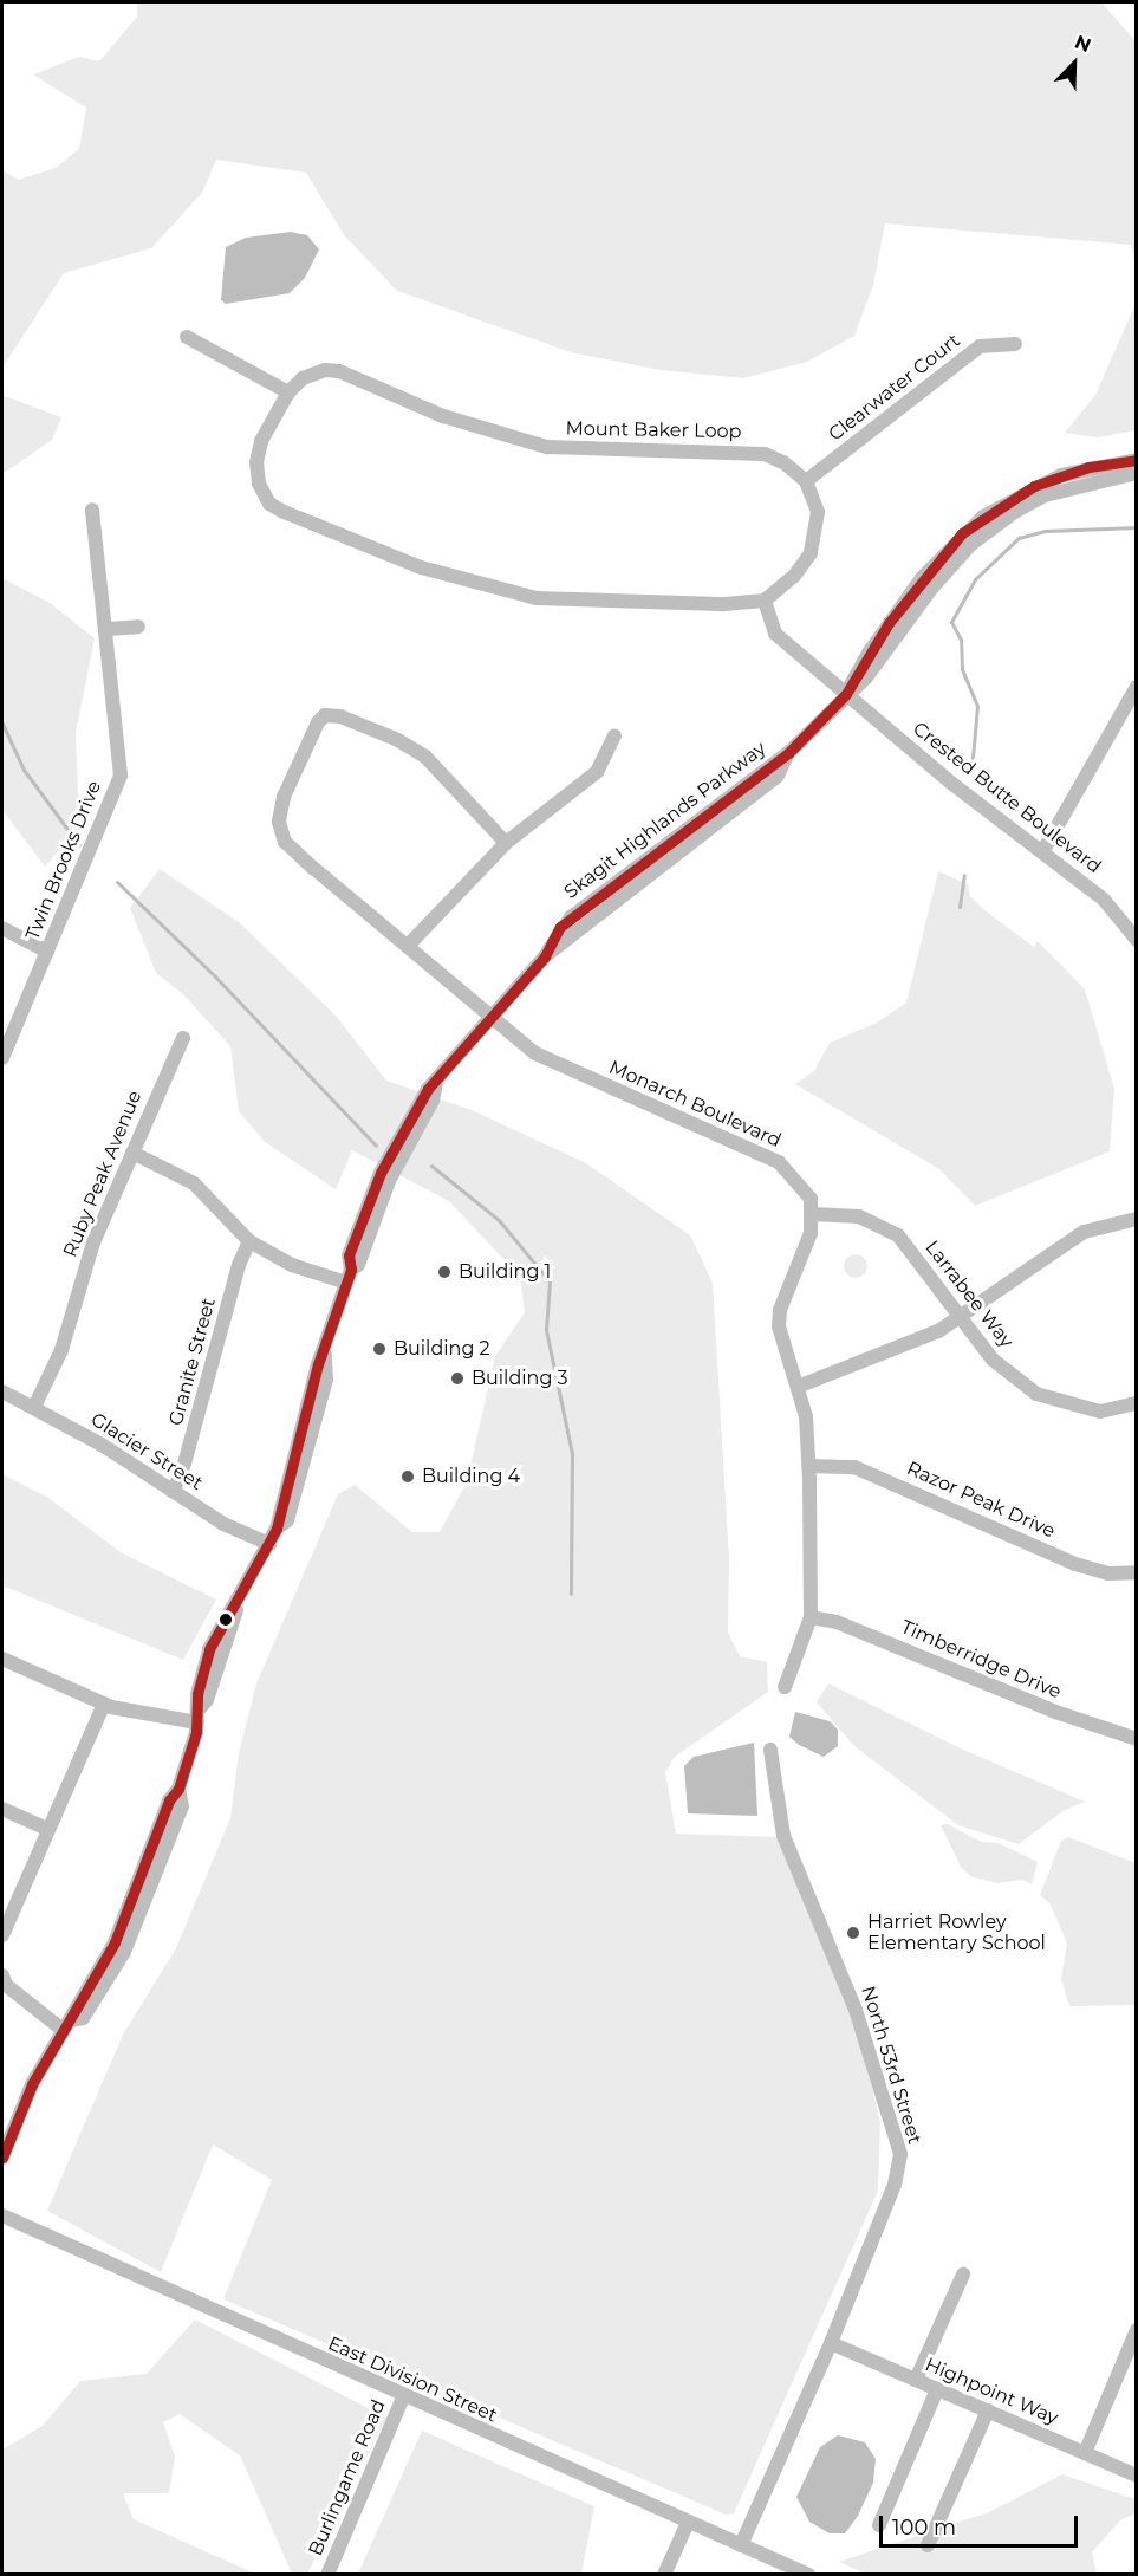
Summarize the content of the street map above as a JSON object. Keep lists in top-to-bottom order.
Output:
{
  "streets": {
    "street": [
      "Clearwater Court",
      "Mount Baker Loop",
      "Crested Butte Boulevard",
      "Skagit Highlands Parkway",
      "Twin Brooks Drive",
      "Monarch Boulevard",
      "Ruby Peak Avenue",
      "Larrabee Way",
      "Granite Street",
      "Glacier Street",
      "Razor Peak Drive",
      "Timberridge Drive",
      "North 53rd Street",
      "East Division Street",
      "Highpoint Way",
      "Burlingame Road"
    ]
  },
  "crossings": [
    ["Clearwater Court", "Mount Baker Loop"],
    ["Crested Butte Boulevard", "Skagit Highlands Parkway"],
    ["Skagit Highlands Parkway", "Monarch Boulevard"],
    ["Skagit Highlands Parkway", "Glacier Street"],
    ["Monarch Boulevard", "Larrabee Way"],
    ["Ruby Peak Avenue", "Glacier Street"],
    ["Granite Street", "Glacier Street"],
    ["North 53rd Street", "East Division Street"],
    ["North 53rd Street", "Highpoint Way"],
    ["East Division Street", "Burlingame Road"]
  ],
  "places": [
    "Building 1",
    "Building 2",
    "Building 3",
    "Building 4",
    "Harriet Rowley Elementary School"
  ],
  "scale_bar": "100 m",
  "north": "top right"
}
